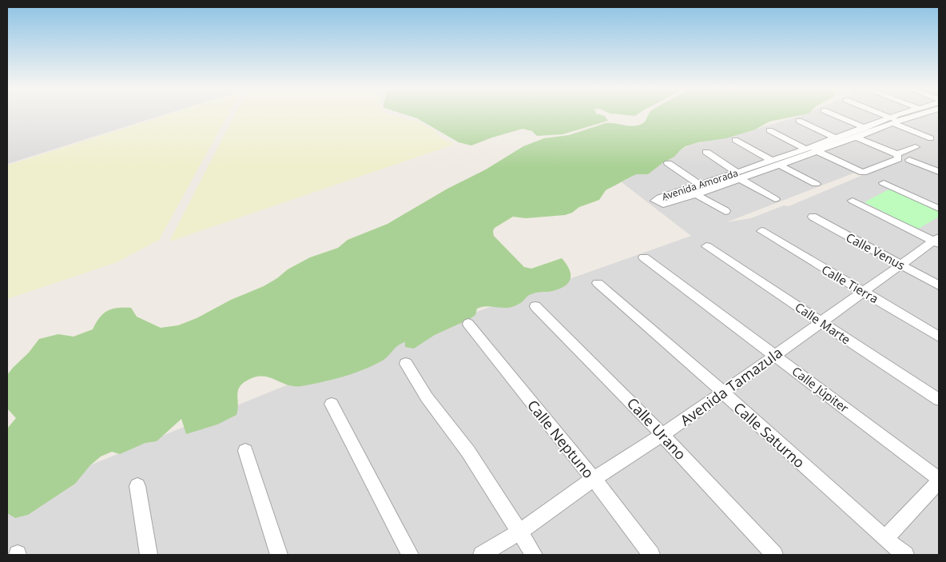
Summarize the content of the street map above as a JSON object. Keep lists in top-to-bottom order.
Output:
{
  "streets": {
    "street": [
      "Avenida Amorada",
      "Calle Venus",
      "Calle Tierra",
      "Calle Marte",
      "Avenida Tamazula",
      "Calle Júpiter",
      "Calle Urano",
      "Calle Saturno",
      "Calle Neptuno"
    ]
  },
  "crossings": [
    ["Calle Venus", "Avenida Tamazula"],
    ["Calle Tierra", "Avenida Tamazula"],
    ["Calle Marte", "Avenida Tamazula"],
    ["Avenida Tamazula", "Calle Júpiter"],
    ["Avenida Tamazula", "Calle Urano"],
    ["Avenida Tamazula", "Calle Saturno"],
    ["Avenida Tamazula", "Calle Neptuno"]
  ]
}
